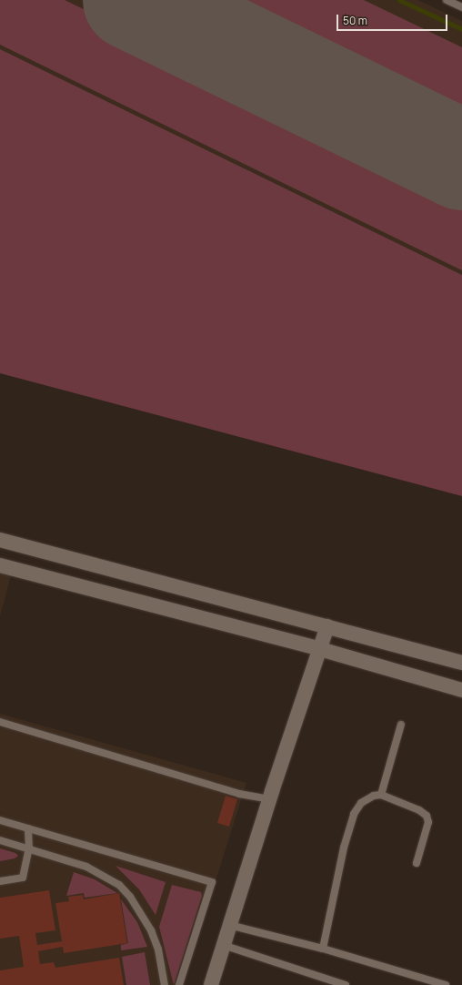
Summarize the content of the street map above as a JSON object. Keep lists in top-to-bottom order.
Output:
{
  "scale_bar": "50 m"
}
